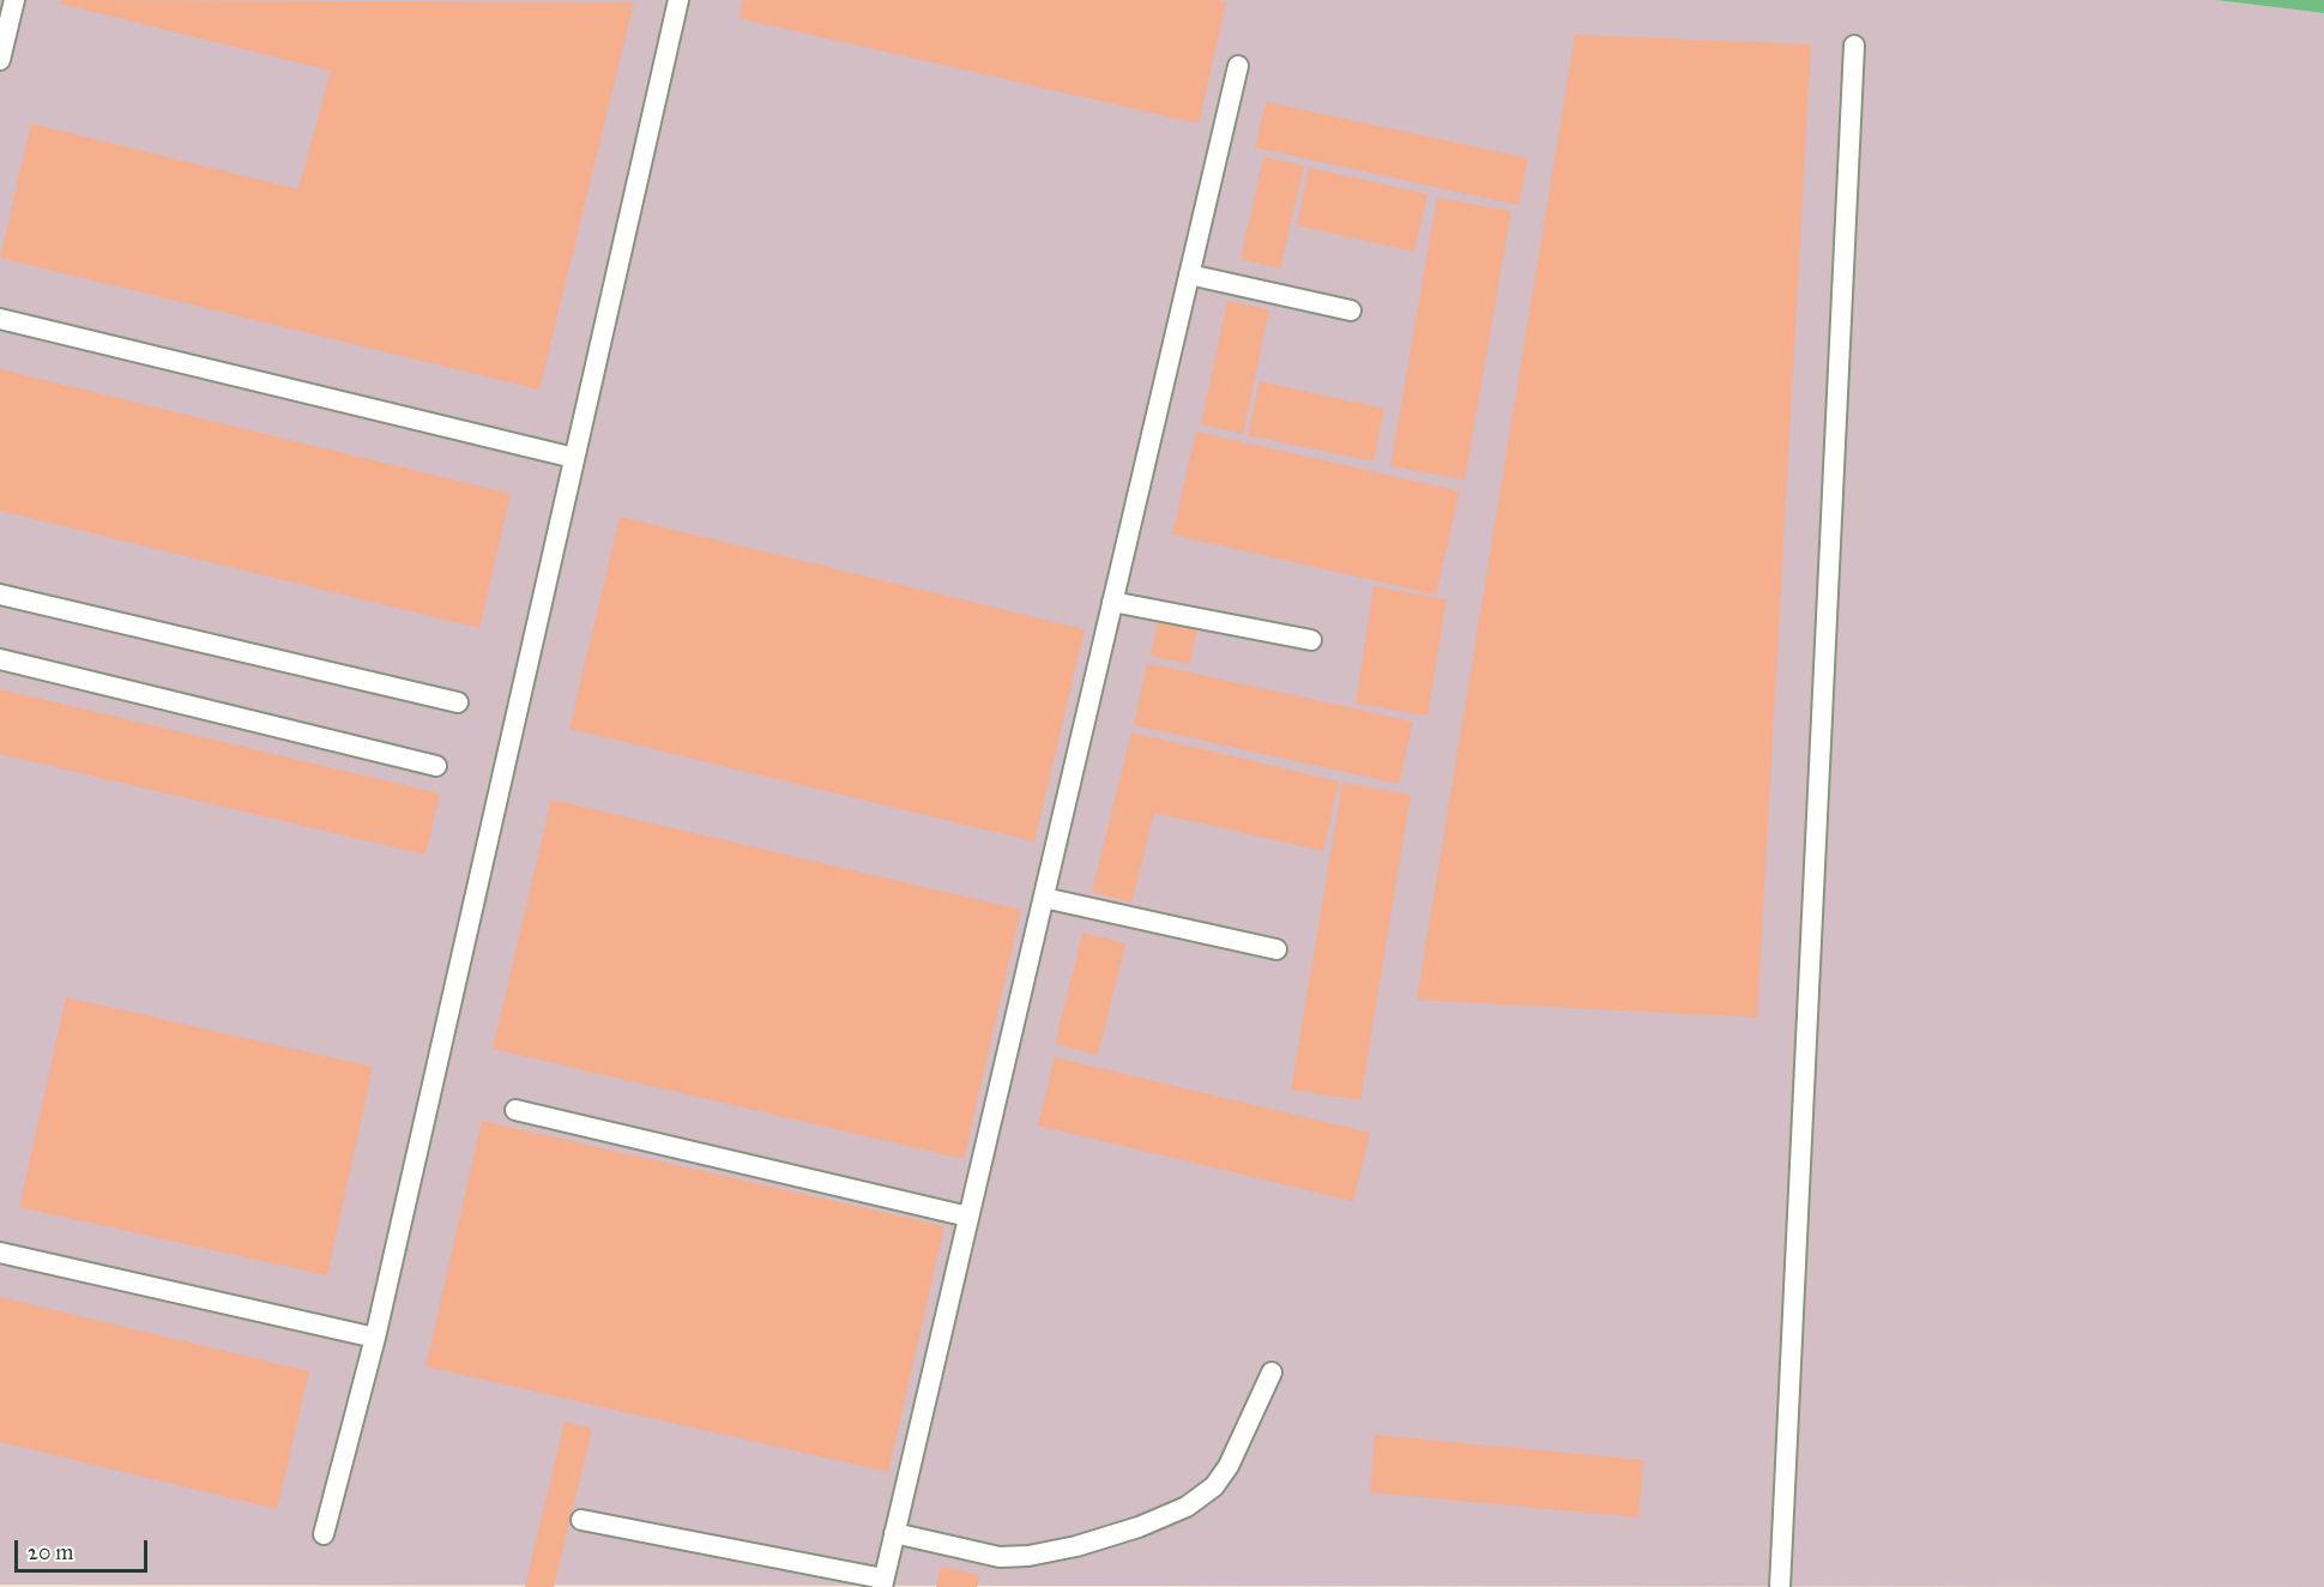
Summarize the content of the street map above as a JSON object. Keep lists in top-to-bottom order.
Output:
{
  "scale_bar": "20 m"
}
